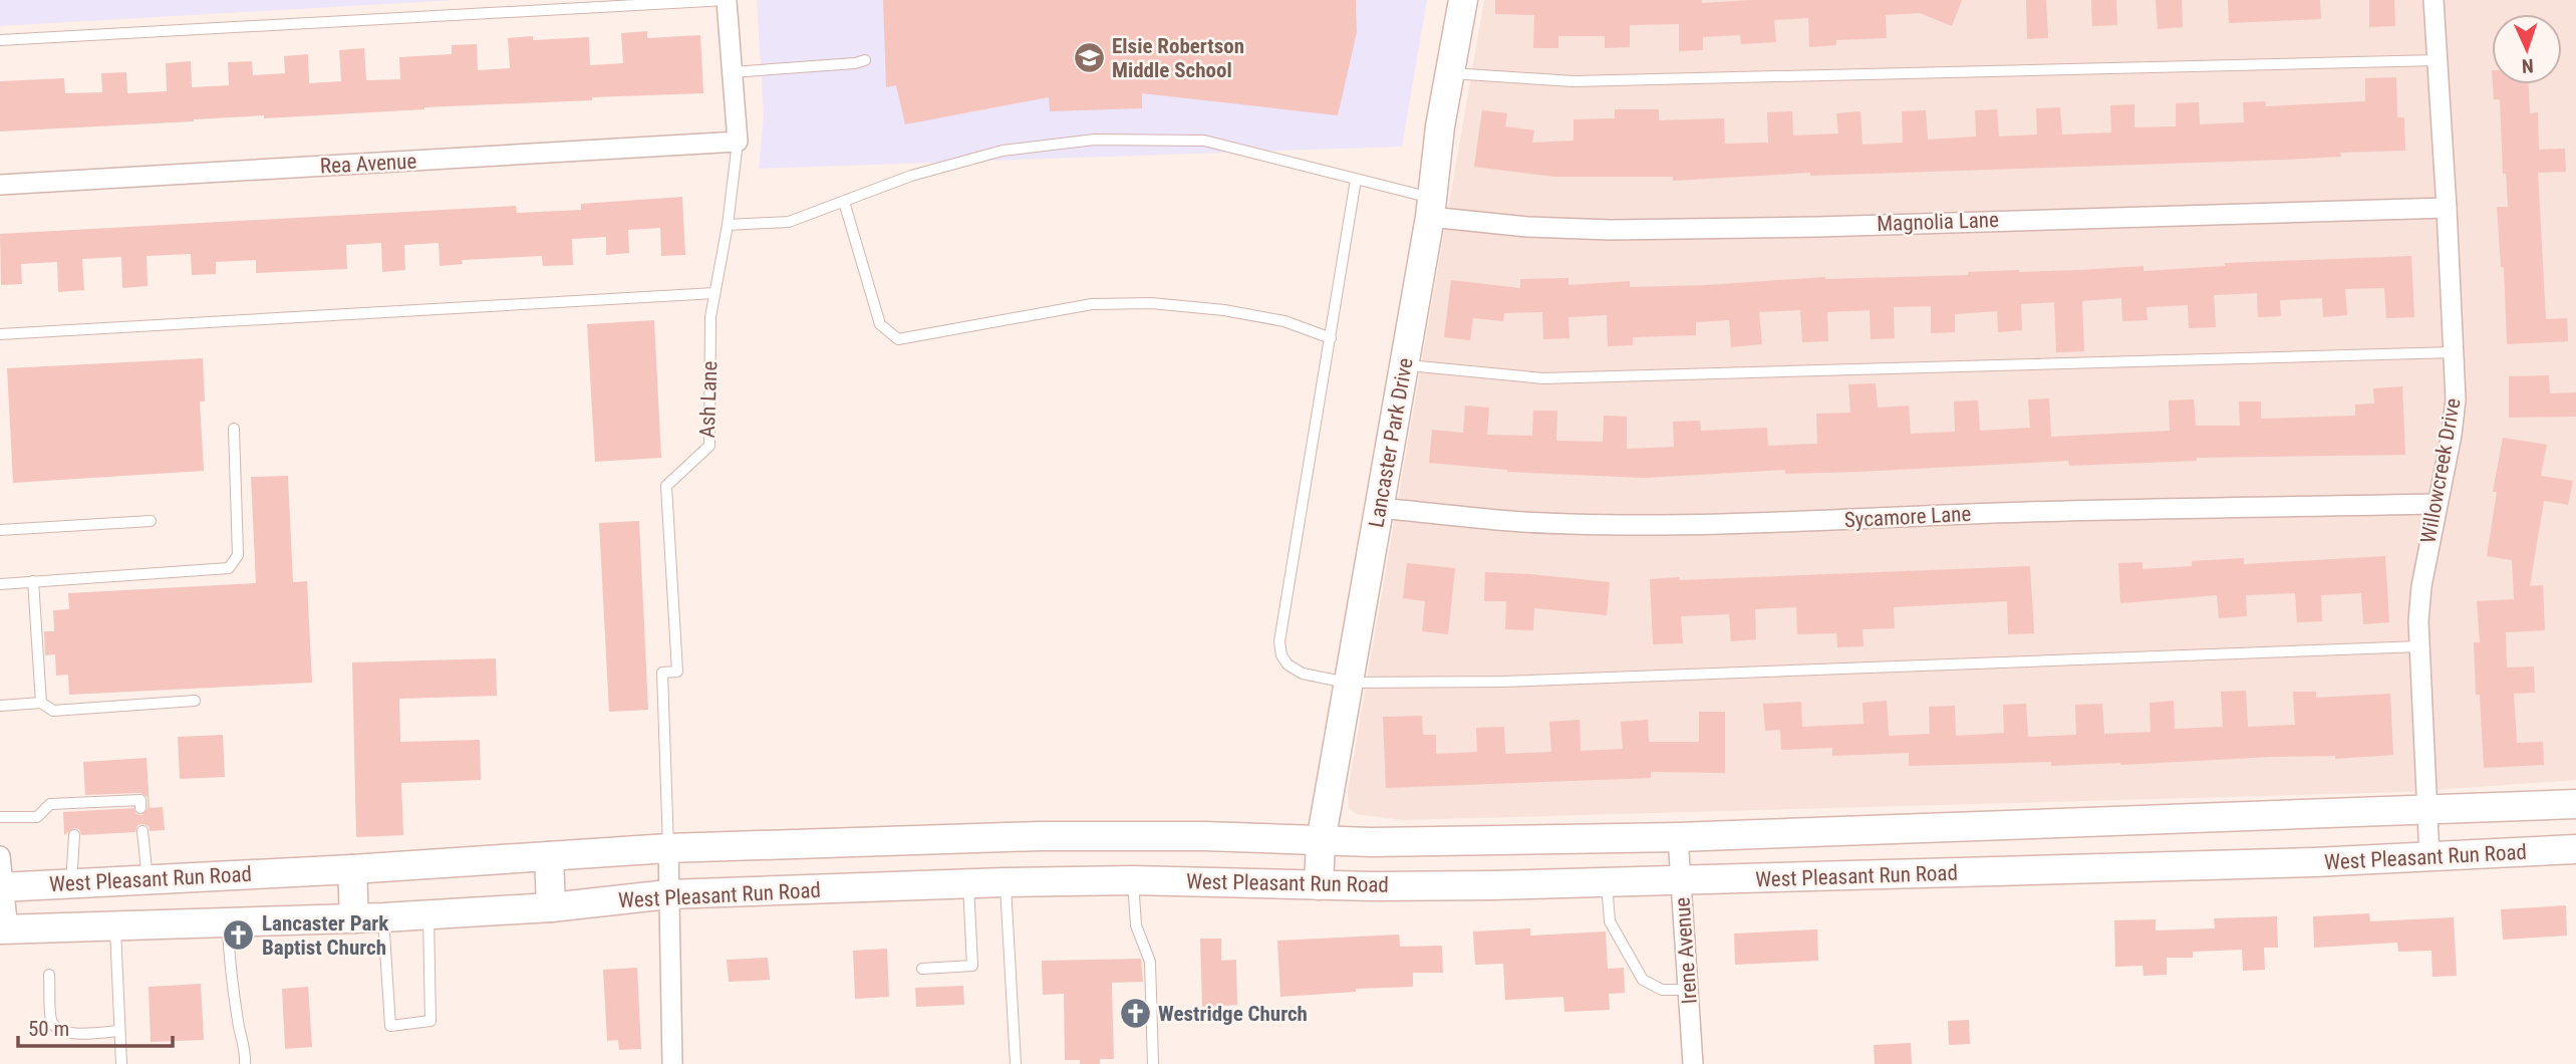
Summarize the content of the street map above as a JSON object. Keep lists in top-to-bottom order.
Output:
{
  "streets": {
    "main road": ["Lancaster Park Drive", "West Pleasant Run Road"],
    "street": [
      "Rea Avenue",
      "Magnolia Lane",
      "Ash Lane",
      "Willowcreek Drive",
      "Sycamore Lane",
      "Irene Avenue"
    ]
  },
  "crossings": [
    ["Rea Avenue", "Ash Lane"],
    ["Magnolia Lane", "Lancaster Park Drive"],
    ["Magnolia Lane", "Willowcreek Drive"],
    ["Ash Lane", "West Pleasant Run Road"],
    ["Lancaster Park Drive", "Sycamore Lane"],
    ["Lancaster Park Drive", "West Pleasant Run Road"],
    ["Willowcreek Drive", "Sycamore Lane"],
    ["Willowcreek Drive", "West Pleasant Run Road"],
    ["West Pleasant Run Road", "Irene Avenue"]
  ],
  "places": {
    "school or university": ["Elsie Robertson Middle School"],
    "church": ["Lancaster Park Baptist Church", "Westridge Church"]
  },
  "scale_bar": "50 m",
  "north": "bottom"
}
